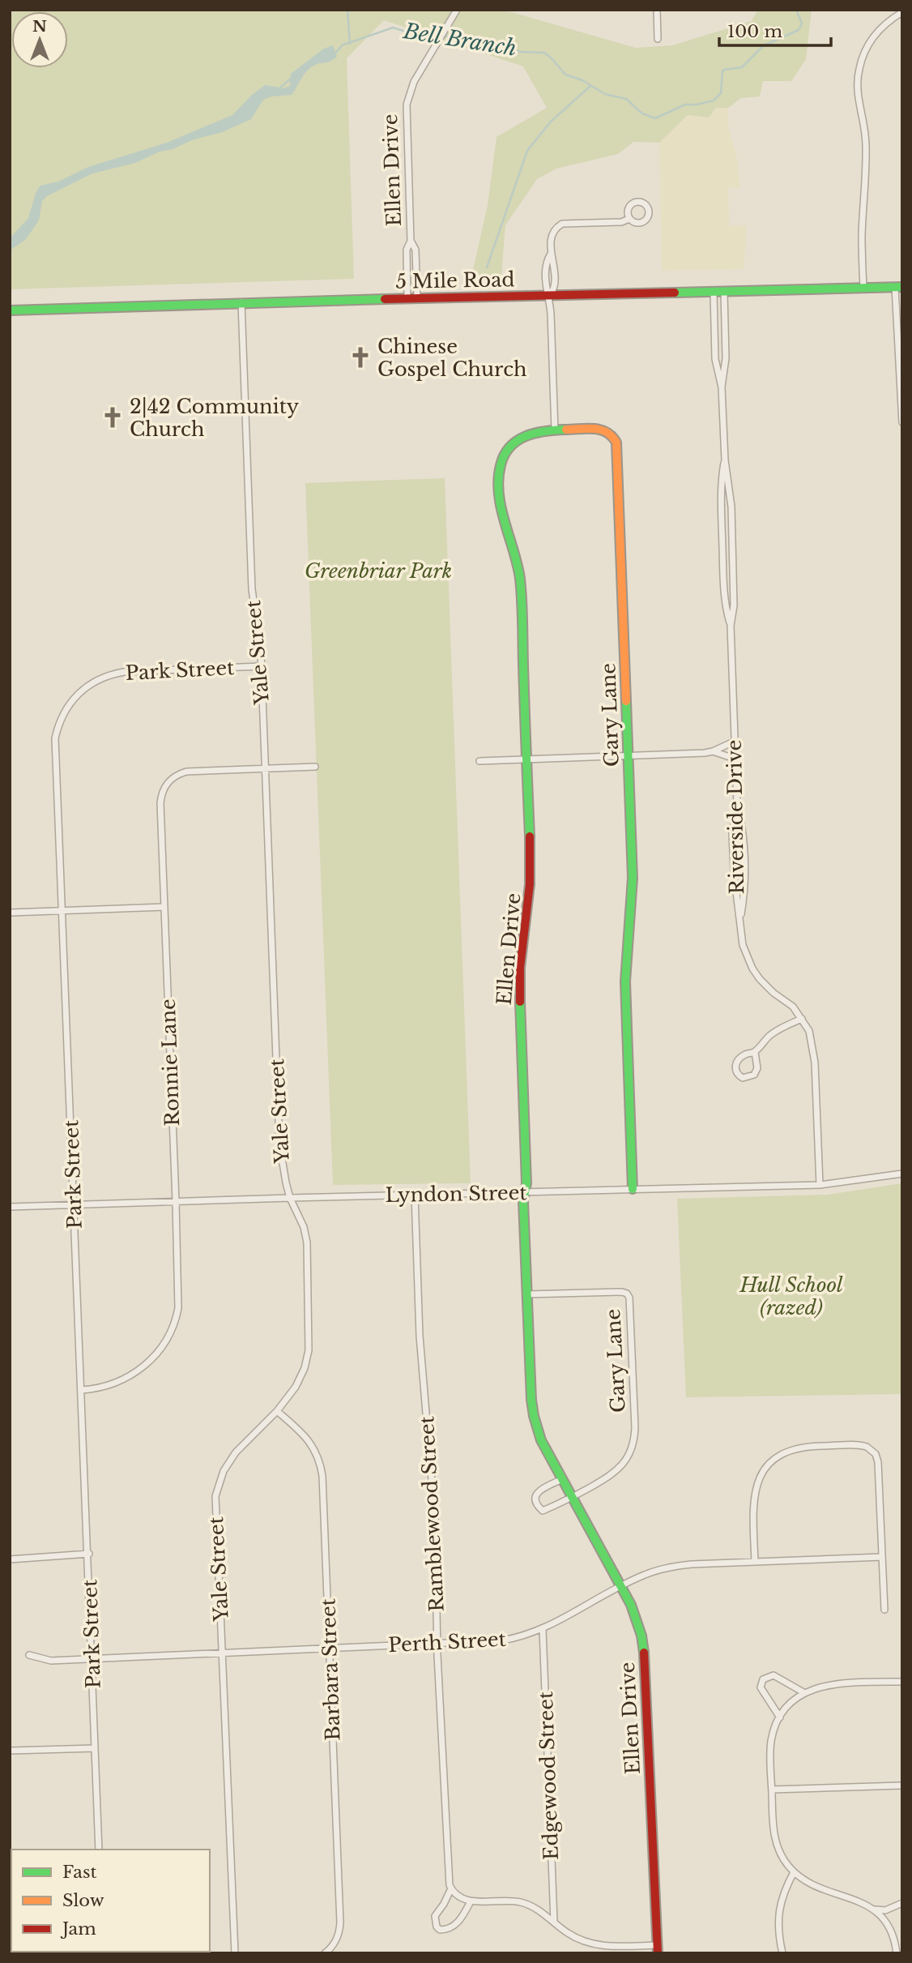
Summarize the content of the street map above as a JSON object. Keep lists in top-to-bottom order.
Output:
{
  "streets": {
    "street": [
      "Ellen Drive",
      "5 Mile Road",
      "Yale Street",
      "Park Street",
      "Gary Lane",
      "Riverside Drive",
      "Ronnie Lane",
      "Lyndon Street",
      "Ramblewood Street",
      "Perth Street",
      "Barbara Street",
      "Edgewood Street"
    ]
  },
  "crossings": [
    ["Ellen Drive", "5 Mile Road"],
    ["Ellen Drive", "Gary Lane"],
    ["Ellen Drive", "Lyndon Street"],
    ["Ellen Drive", "Perth Street"],
    ["5 Mile Road", "Yale Street"],
    ["5 Mile Road", "Riverside Drive"],
    ["Yale Street", "Park Street"],
    ["Yale Street", "Ronnie Lane"],
    ["Yale Street", "Lyndon Street"],
    ["Yale Street", "Perth Street"],
    ["Yale Street", "Barbara Street"],
    ["Park Street", "Ronnie Lane"],
    ["Park Street", "Lyndon Street"],
    ["Park Street", "Perth Street"],
    ["Gary Lane", "Lyndon Street"],
    ["Riverside Drive", "Lyndon Street"],
    ["Ronnie Lane", "Lyndon Street"],
    ["Lyndon Street", "Ramblewood Street"],
    ["Ramblewood Street", "Perth Street"],
    ["Perth Street", "Barbara Street"],
    ["Perth Street", "Edgewood Street"]
  ],
  "water": ["Bell Branch"],
  "parks": ["Greenbriar Park", "Hull School (razed)"],
  "places": {
    "church": ["Chinese Gospel Church", "2|42 Community Church"]
  },
  "legend": ["Fast", "Slow", "Jam"],
  "scale_bar": "100 m",
  "north": "top"
}
